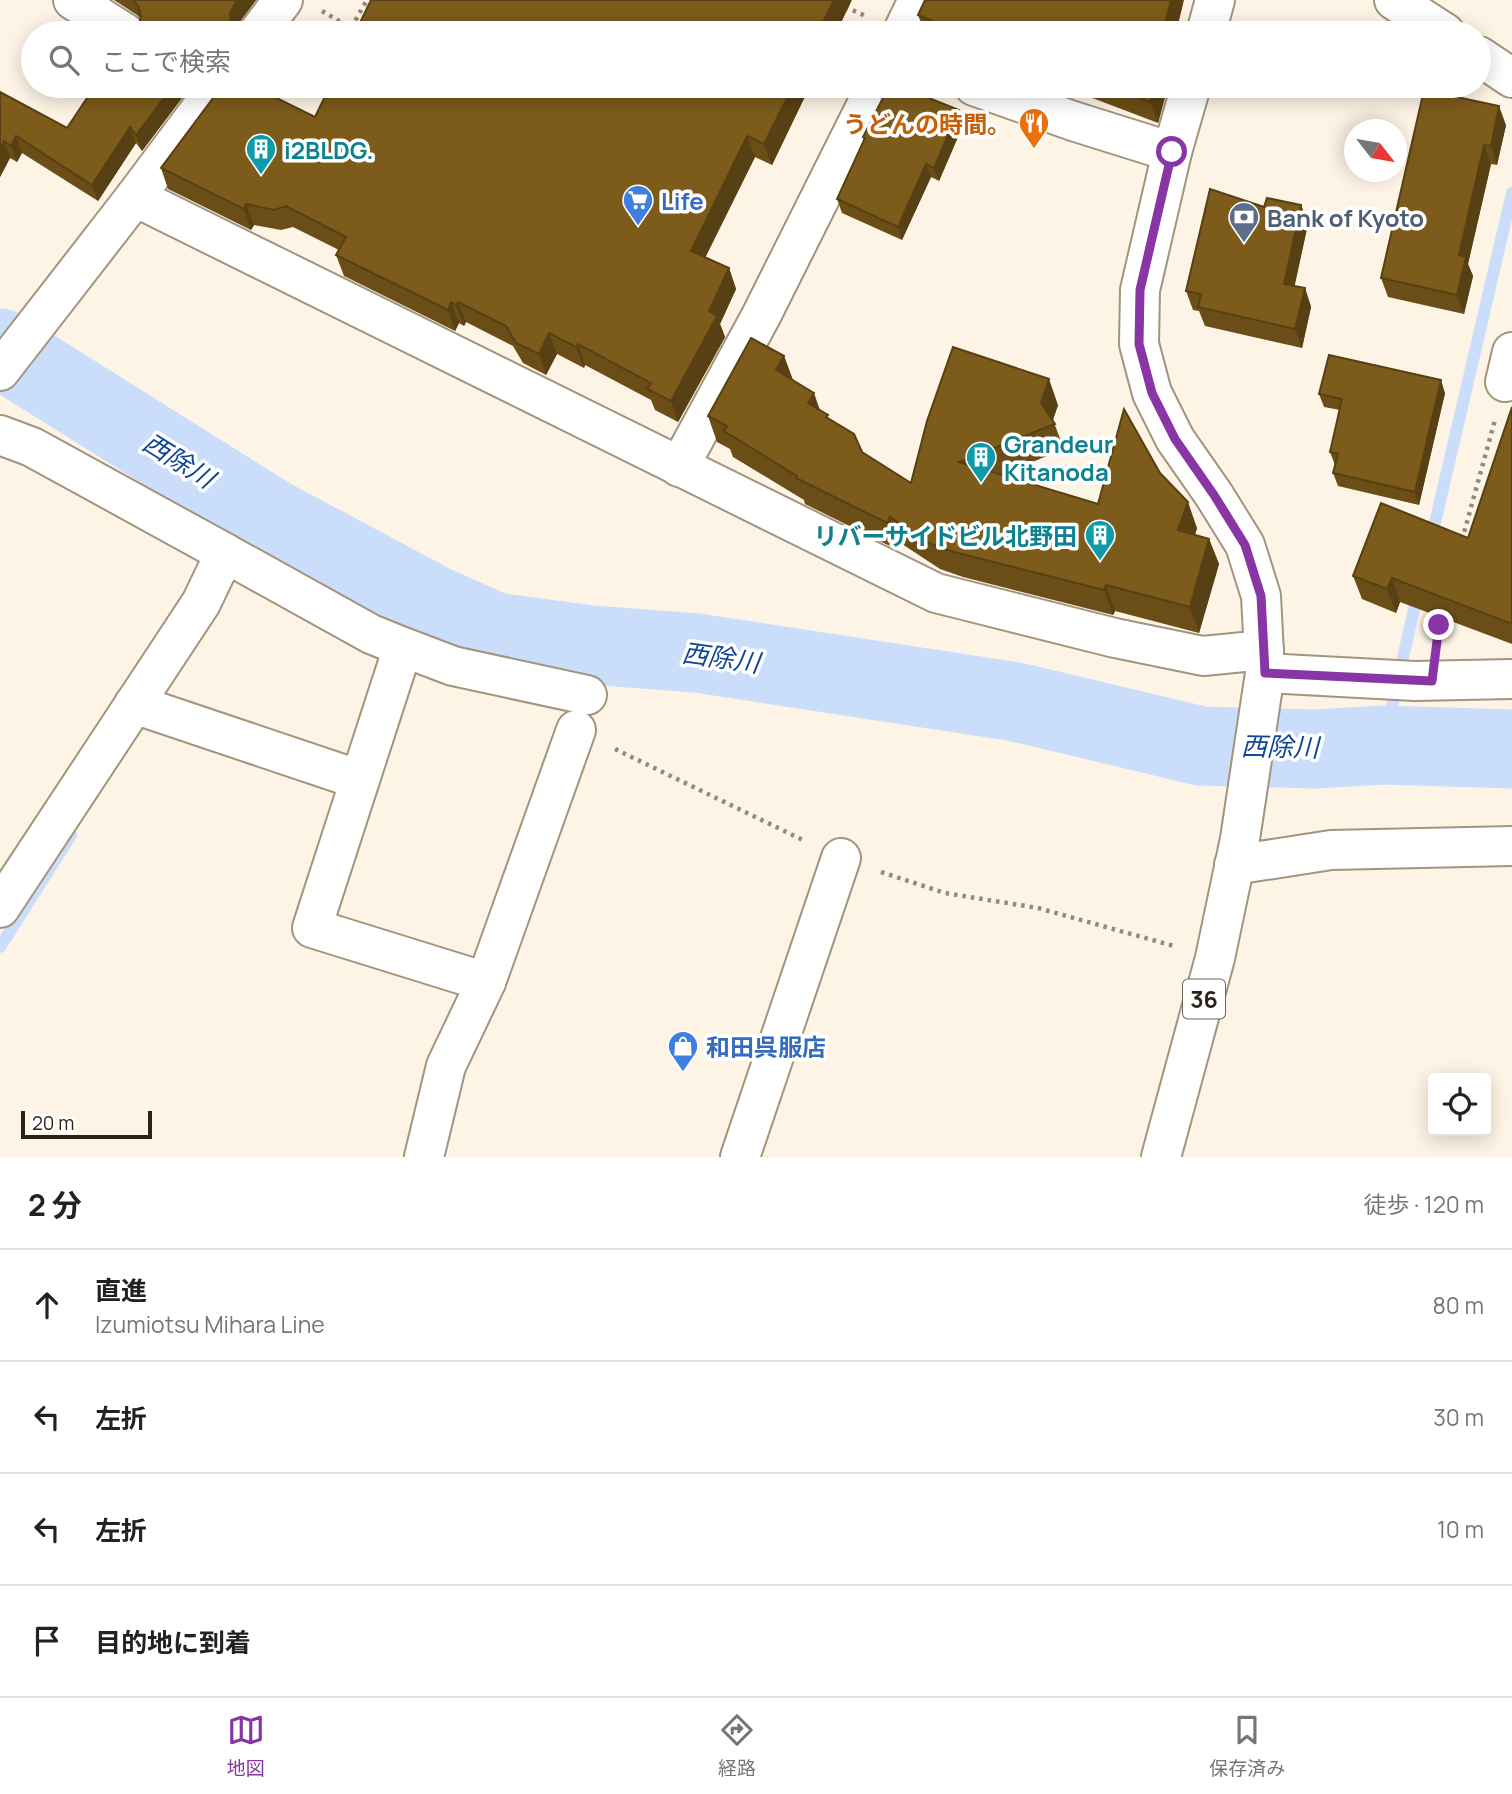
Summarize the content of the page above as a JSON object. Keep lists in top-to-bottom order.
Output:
{
  "streets": {
    "street": ["36"]
  },
  "water": ["西除川"],
  "places": {
    "restaurant": ["うどんの時間。"],
    "building": ["i2BLDG.", "Grandeur Kitanoda", "リバーサイドビル北野田"],
    "supermarket": ["Life"],
    "bank": ["Bank of Kyoto"],
    "shop": ["和田呉服店"]
  },
  "scale_bar": "20 m",
  "north": "bottom right",
  "page": {
    "search": "ここで検索",
    "scale": "20 m",
    "heading": ["2 分", "徒歩 · 120 m"],
    "list": [
      ["直進", "Izumiotsu Mihara Line", "80 m"],
      ["左折", "30 m"],
      ["左折", "10 m"],
      "目的地に到着"
    ],
    "nav": ["地図", "経路", "保存済み"]
  }
}
